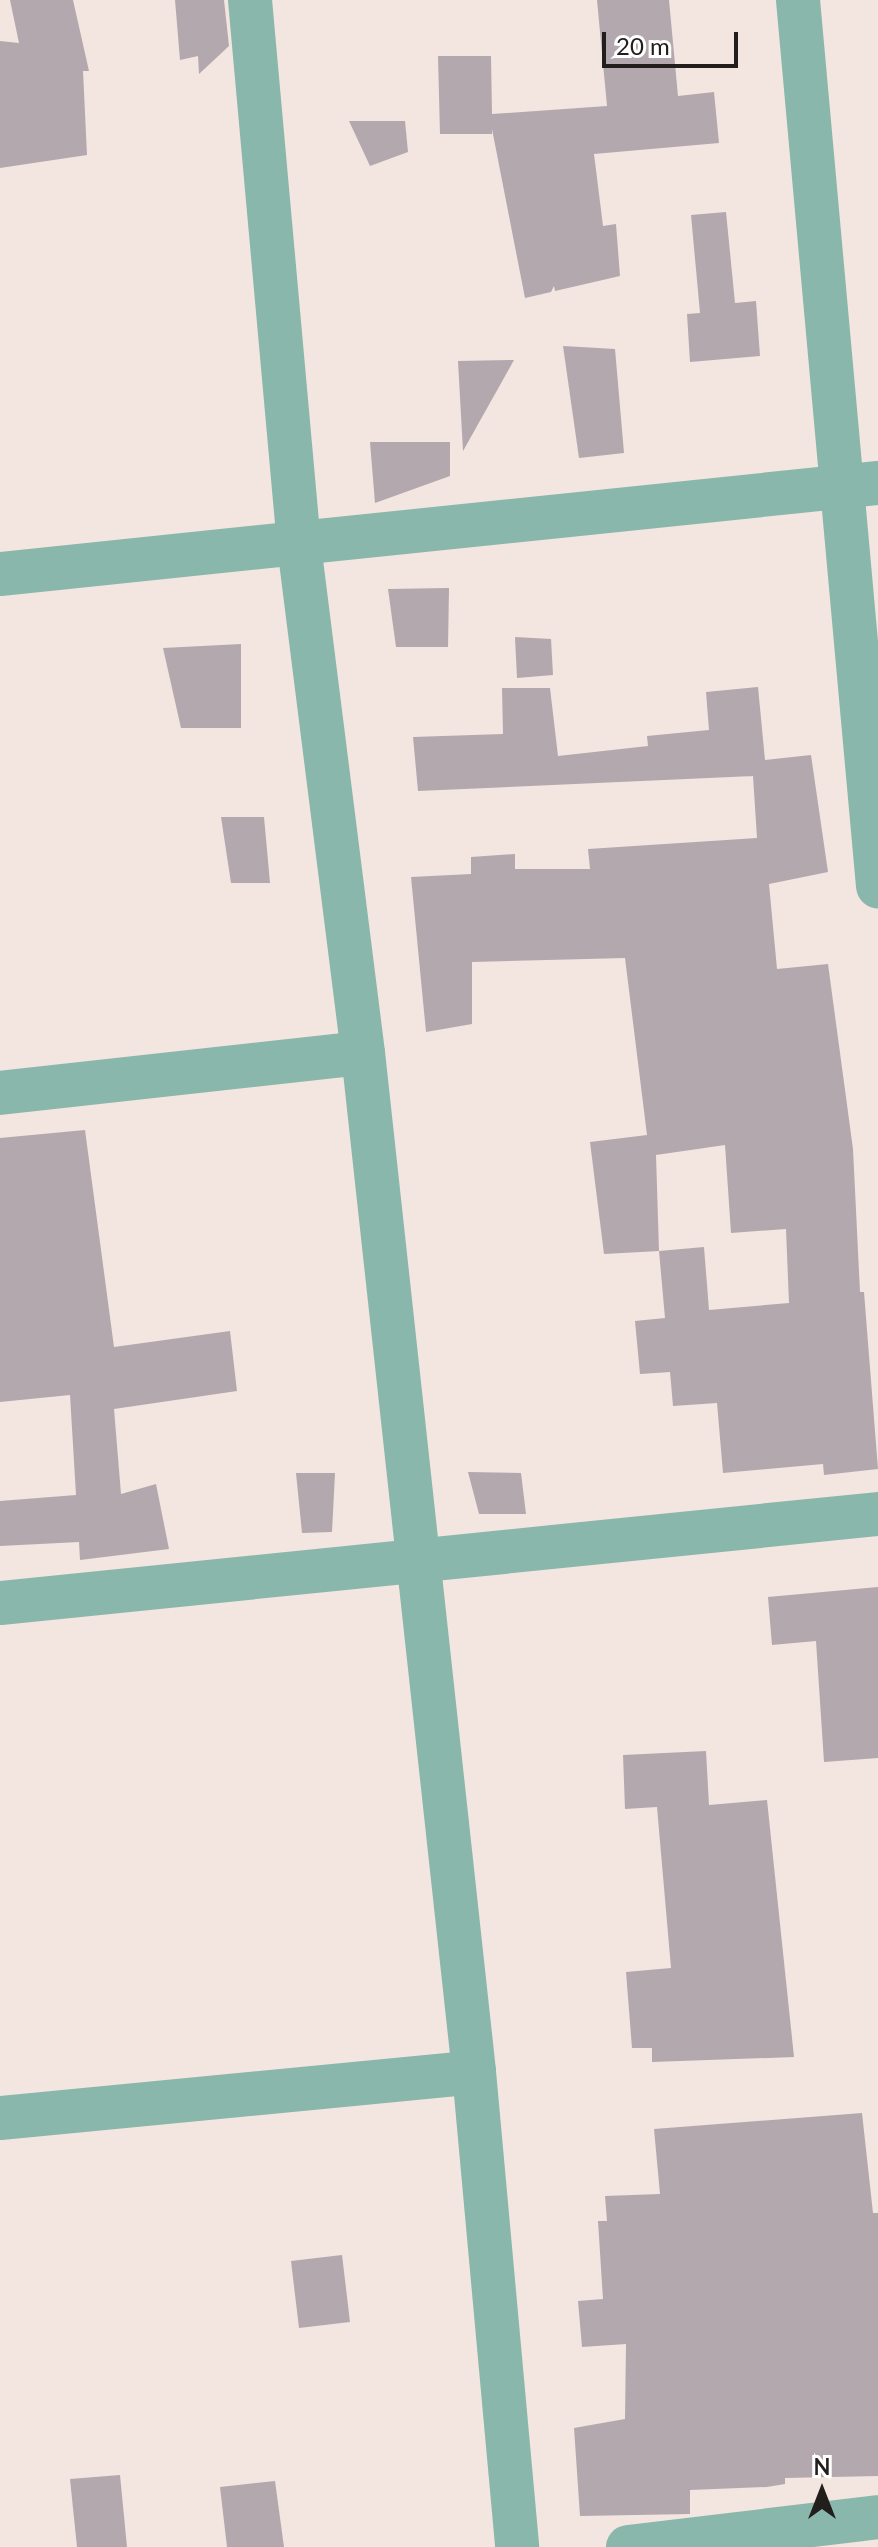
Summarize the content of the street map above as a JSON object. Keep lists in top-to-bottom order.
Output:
{
  "scale_bar": "20 m",
  "north": "top"
}
